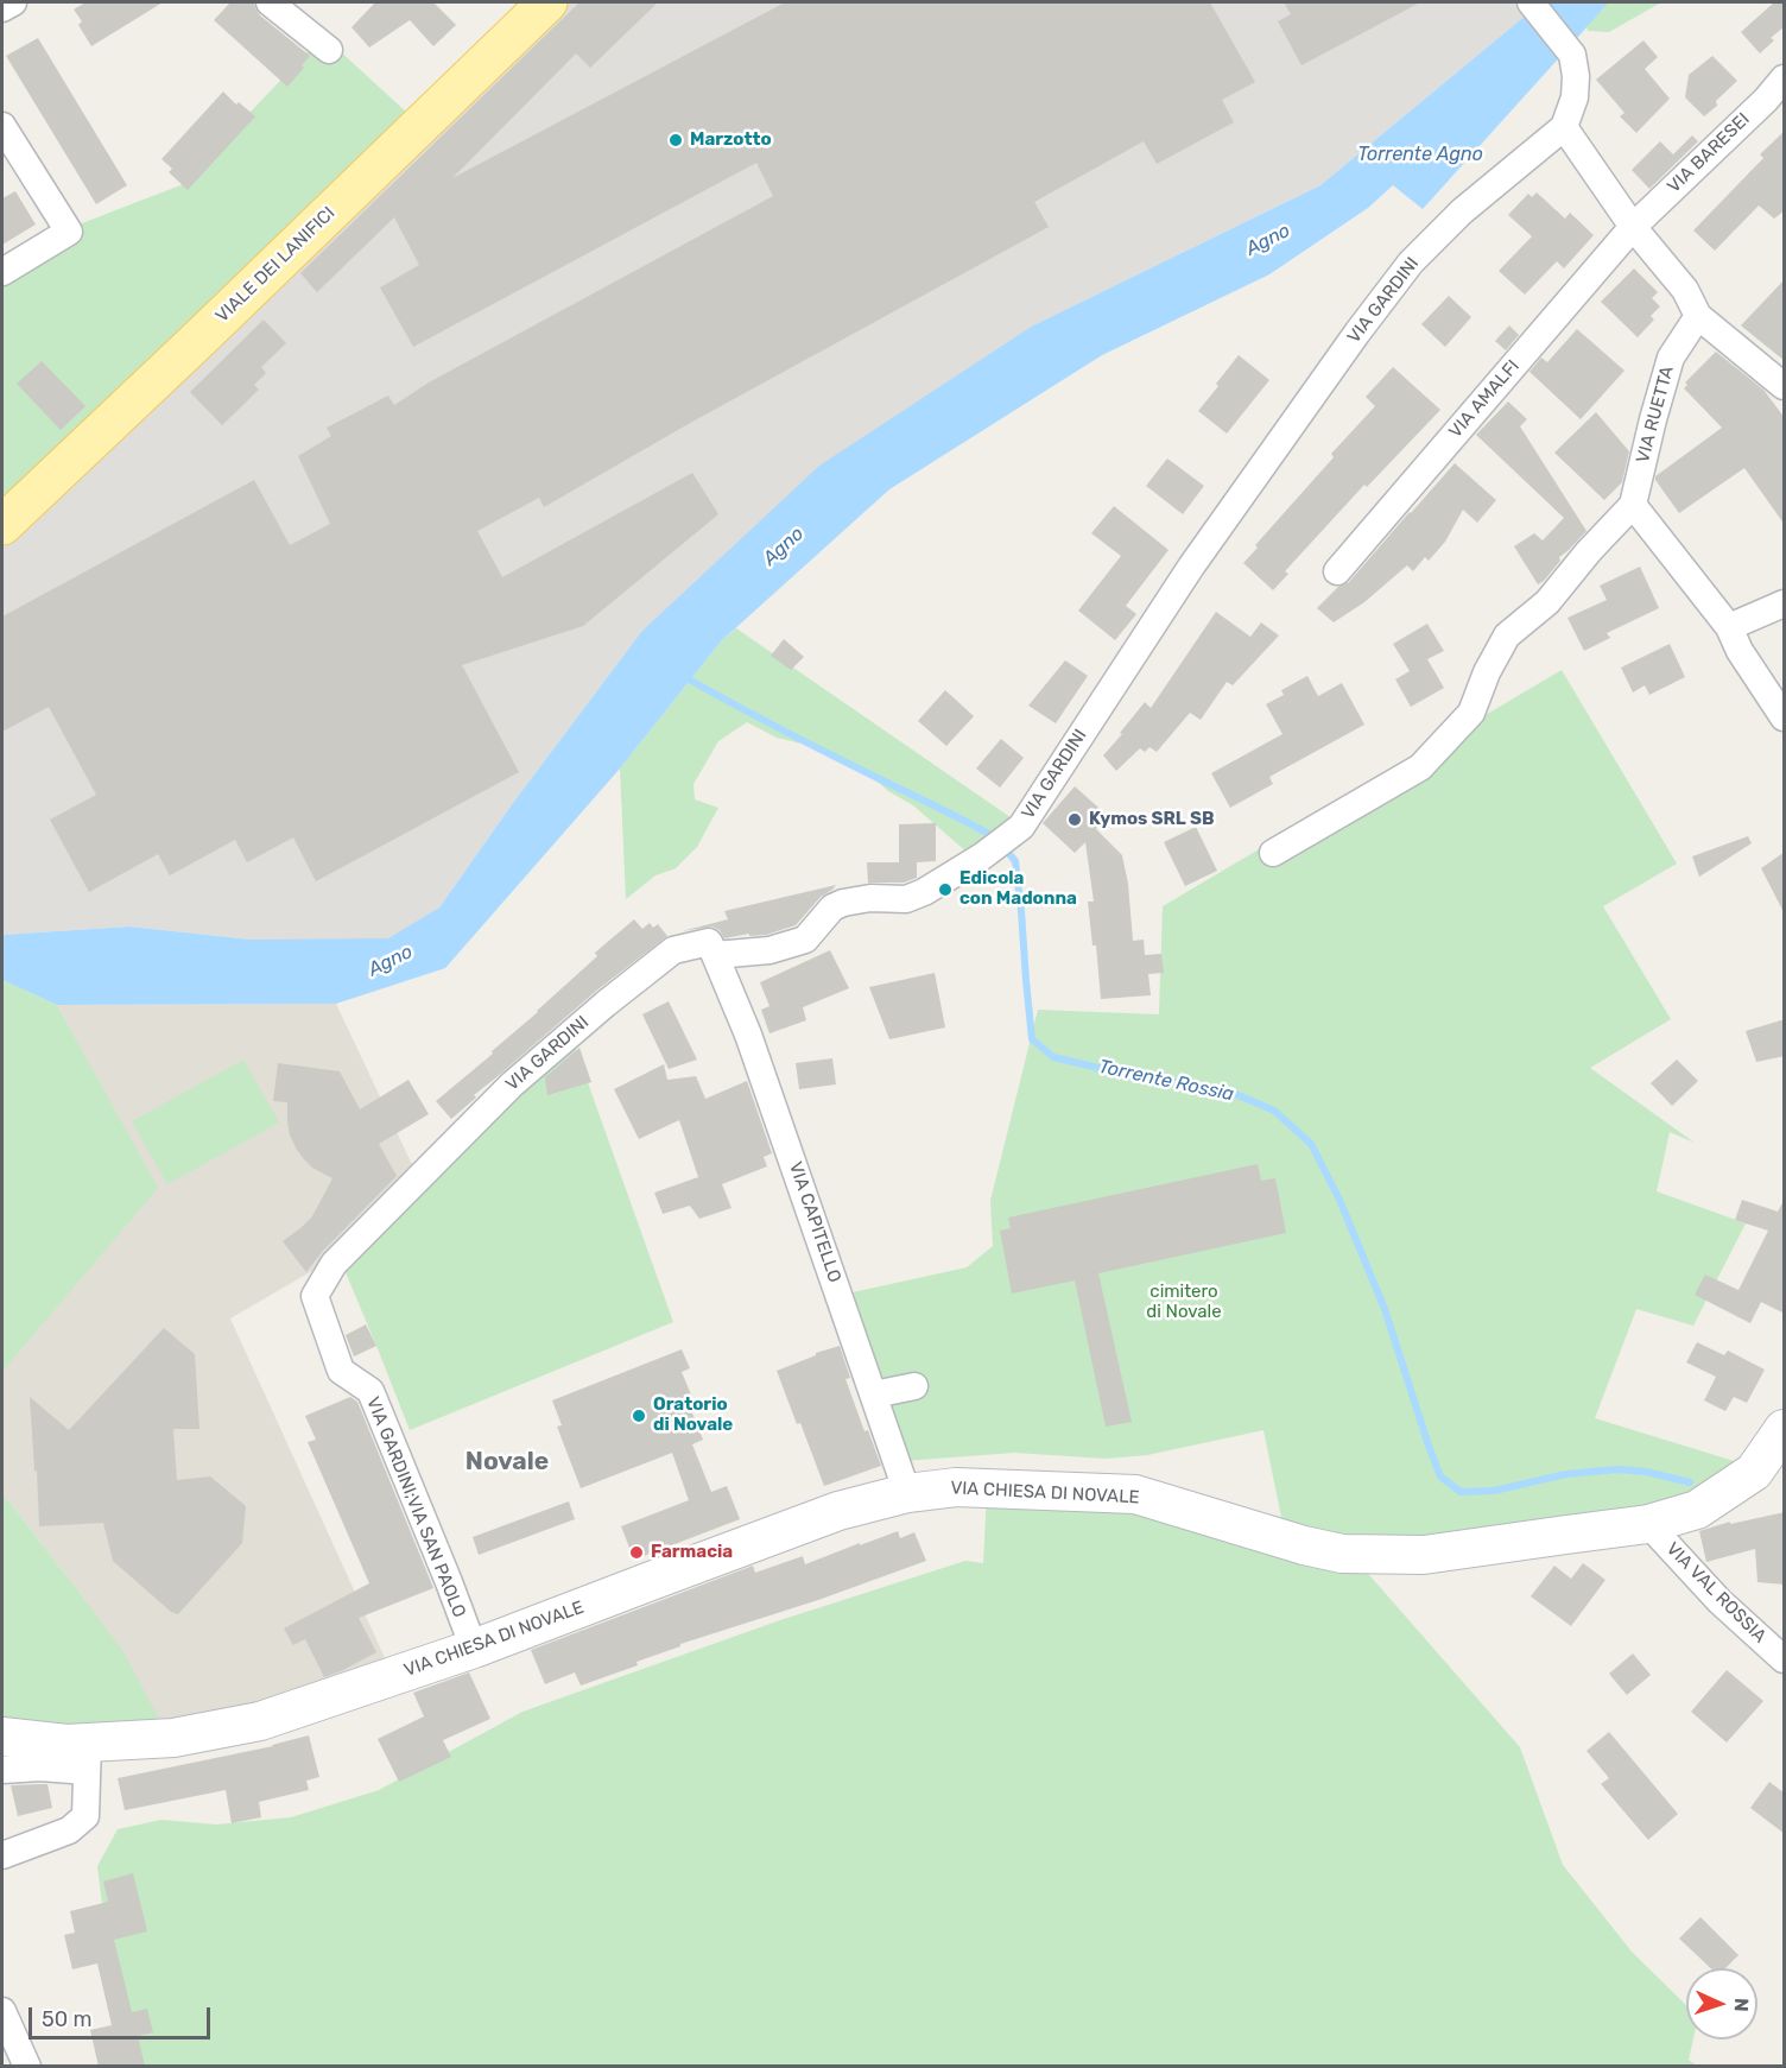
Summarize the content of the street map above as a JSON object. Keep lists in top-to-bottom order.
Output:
{
  "streets": {
    "main road": ["VIALE DEI LANIFICI", "VIA CHIESA DI NOVALE"],
    "street": [
      "VIA BARESEI",
      "VIA GARDINI",
      "VIA AMALFI",
      "VIA RUETTA",
      "VIA CAPITELLO",
      "VIA GARDINI;VIA SAN PAOLO",
      "VIA VAL ROSSIA"
    ]
  },
  "crossings": [
    ["VIA BARESEI", "VIA AMALFI"],
    ["VIA GARDINI", "VIA CAPITELLO"],
    ["VIA GARDINI", "VIA GARDINI;VIA SAN PAOLO"],
    ["VIA CAPITELLO", "VIA CHIESA DI NOVALE"],
    ["VIA CHIESA DI NOVALE", "VIA GARDINI;VIA SAN PAOLO"],
    ["VIA CHIESA DI NOVALE", "VIA VAL ROSSIA"]
  ],
  "districts": ["Novale"],
  "water": ["Torrente Agno", "Agno", "Torrente Rossia"],
  "parks": ["cimitero di Novale"],
  "places": [
    "Marzotto",
    "Kymos SRL SB",
    "Edicola con Madonna",
    "Oratorio di Novale",
    "Farmacia"
  ],
  "scale_bar": "50 m",
  "north": "right"
}
